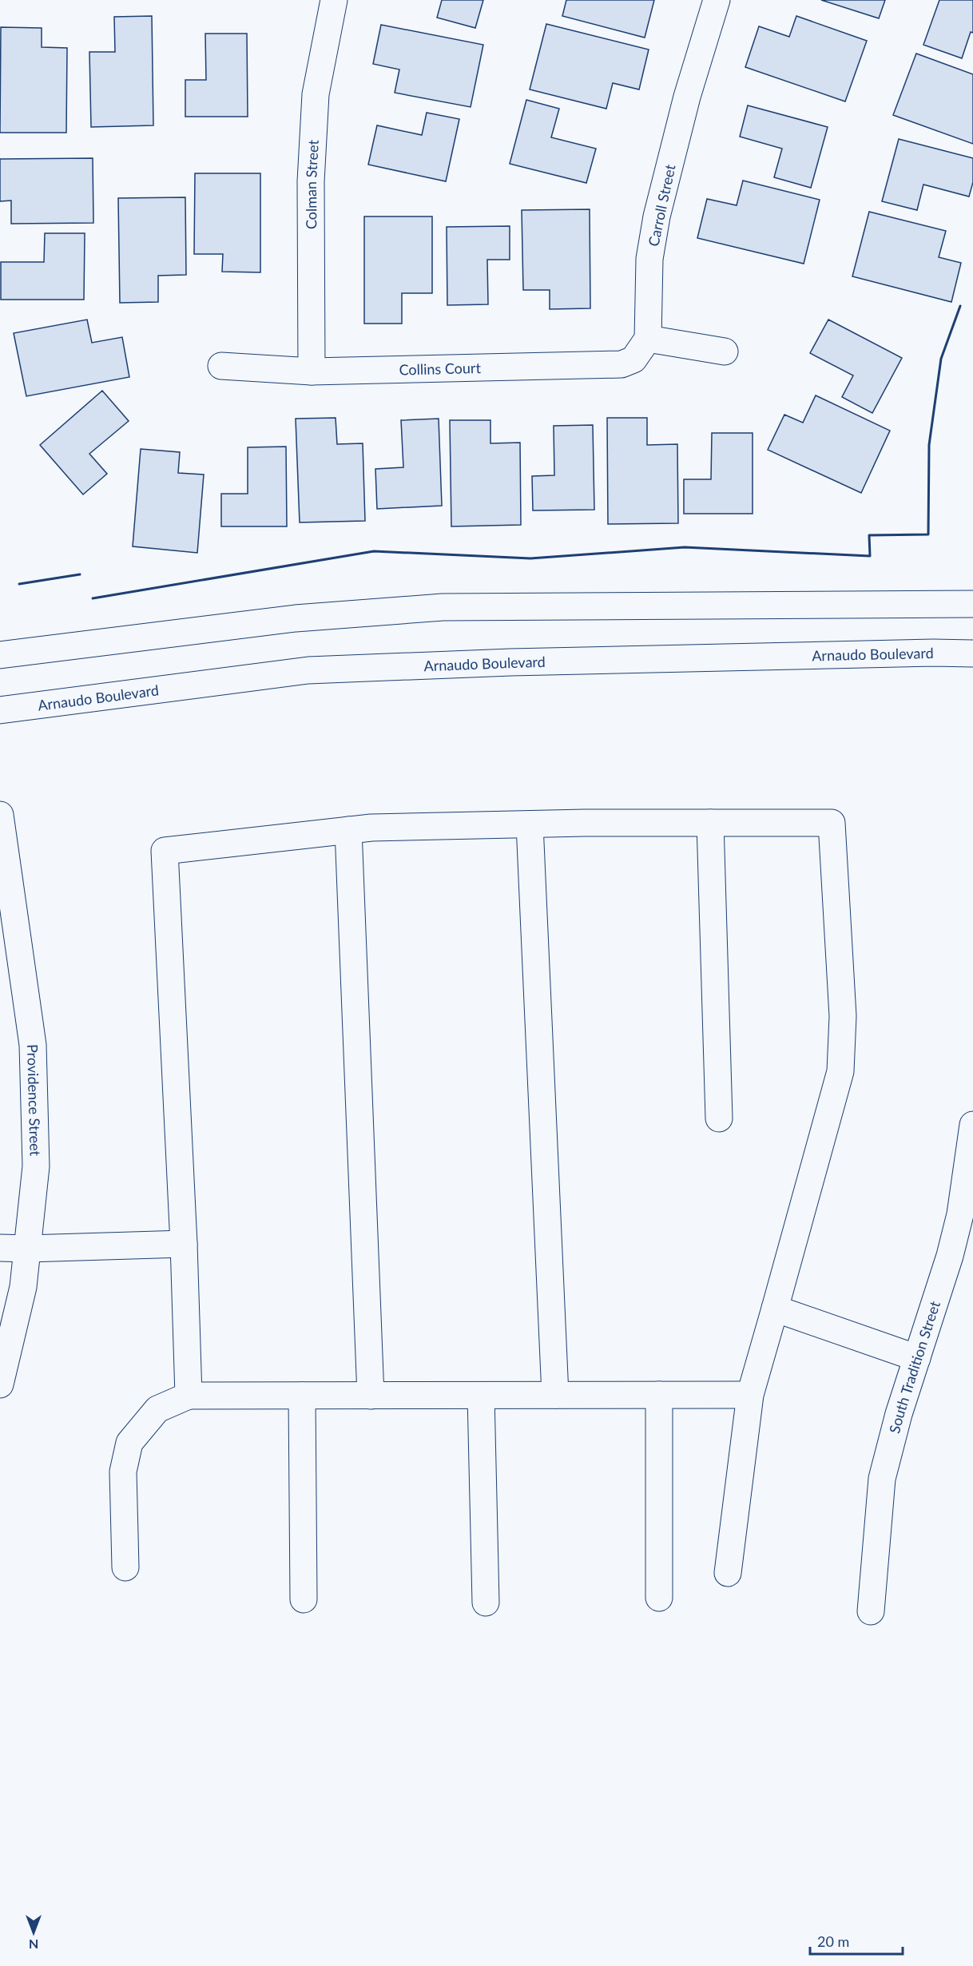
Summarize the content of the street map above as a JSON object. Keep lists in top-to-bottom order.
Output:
{
  "streets": {
    "street": [
      "Colman Street",
      "Carroll Street",
      "Collins Court",
      "Arnaudo Boulevard",
      "Providence Street",
      "South Tradition Street"
    ]
  },
  "crossings": [
    ["Colman Street", "Collins Court"],
    ["Carroll Street", "Collins Court"]
  ],
  "scale_bar": "20 m",
  "north": "bottom"
}
